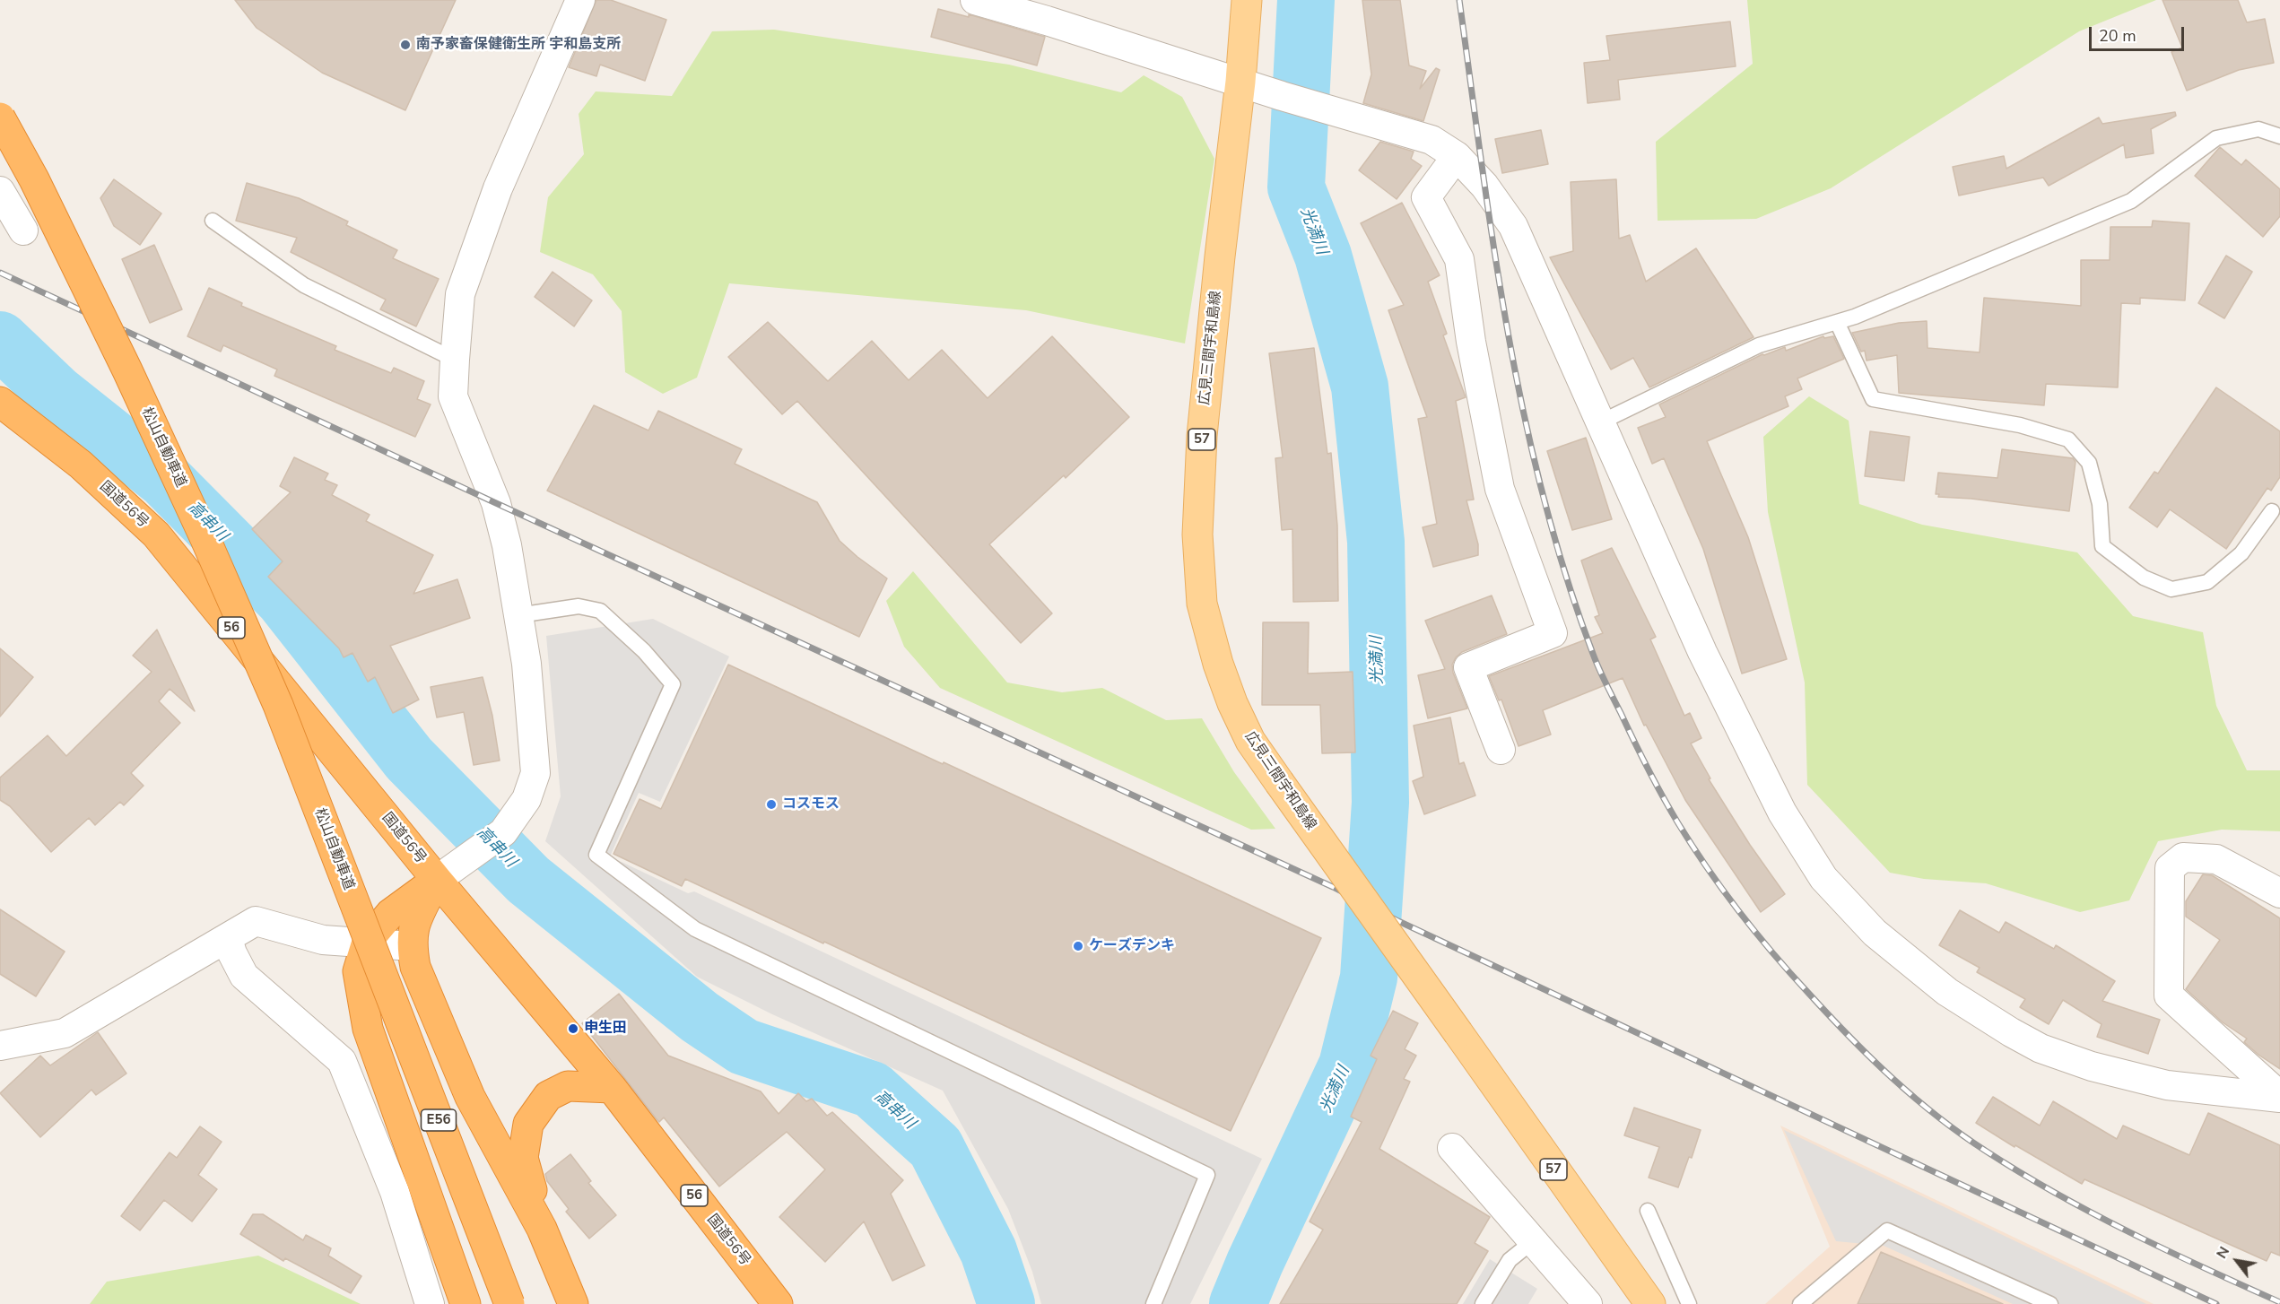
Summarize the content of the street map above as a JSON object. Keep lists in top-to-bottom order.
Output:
{
  "streets": {
    "highway": [
      "松山自動車道",
      "国道56号",
      "56",
      "E56"
    ],
    "main road": ["広見三間宇和島線", "57"]
  },
  "crossings": [
    ["松山自動車道", "E56"]
  ],
  "water": ["光満川", "高串川"],
  "places": [
    "南予家畜保健衛生所 宇和島支所",
    "コスモス",
    "ケーズデンキ",
    "申生田"
  ],
  "scale_bar": "20 m",
  "north": "top left"
}
